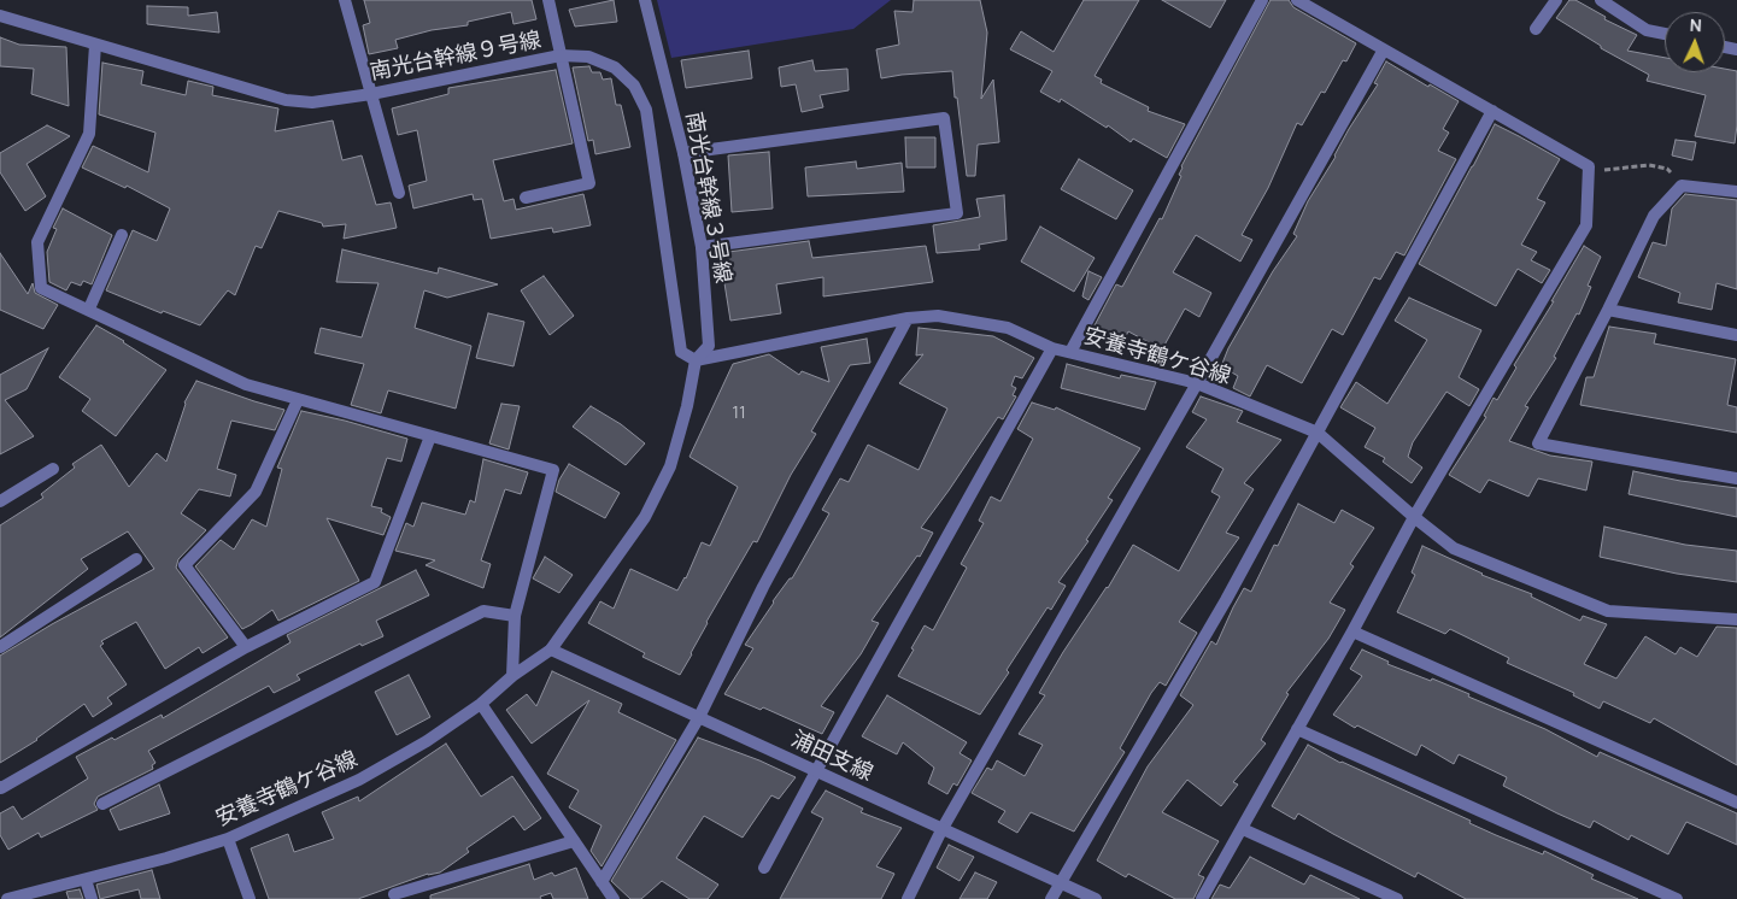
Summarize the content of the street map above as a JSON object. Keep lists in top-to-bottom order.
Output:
{
  "streets": {
    "street": [
      "南光台幹線９号線",
      "南光台幹線３号線",
      "安養寺鶴ケ谷線",
      "浦田支線"
    ]
  },
  "crossings": [
    ["南光台幹線９号線", "南光台幹線３号線"],
    ["南光台幹線９号線", "安養寺鶴ケ谷線"],
    ["南光台幹線３号線", "安養寺鶴ケ谷線"],
    ["南光台幹線３号線", "浦田支線"],
    ["安養寺鶴ケ谷線", "浦田支線"]
  ],
  "house_numbers": ["11"],
  "north": "top"
}
